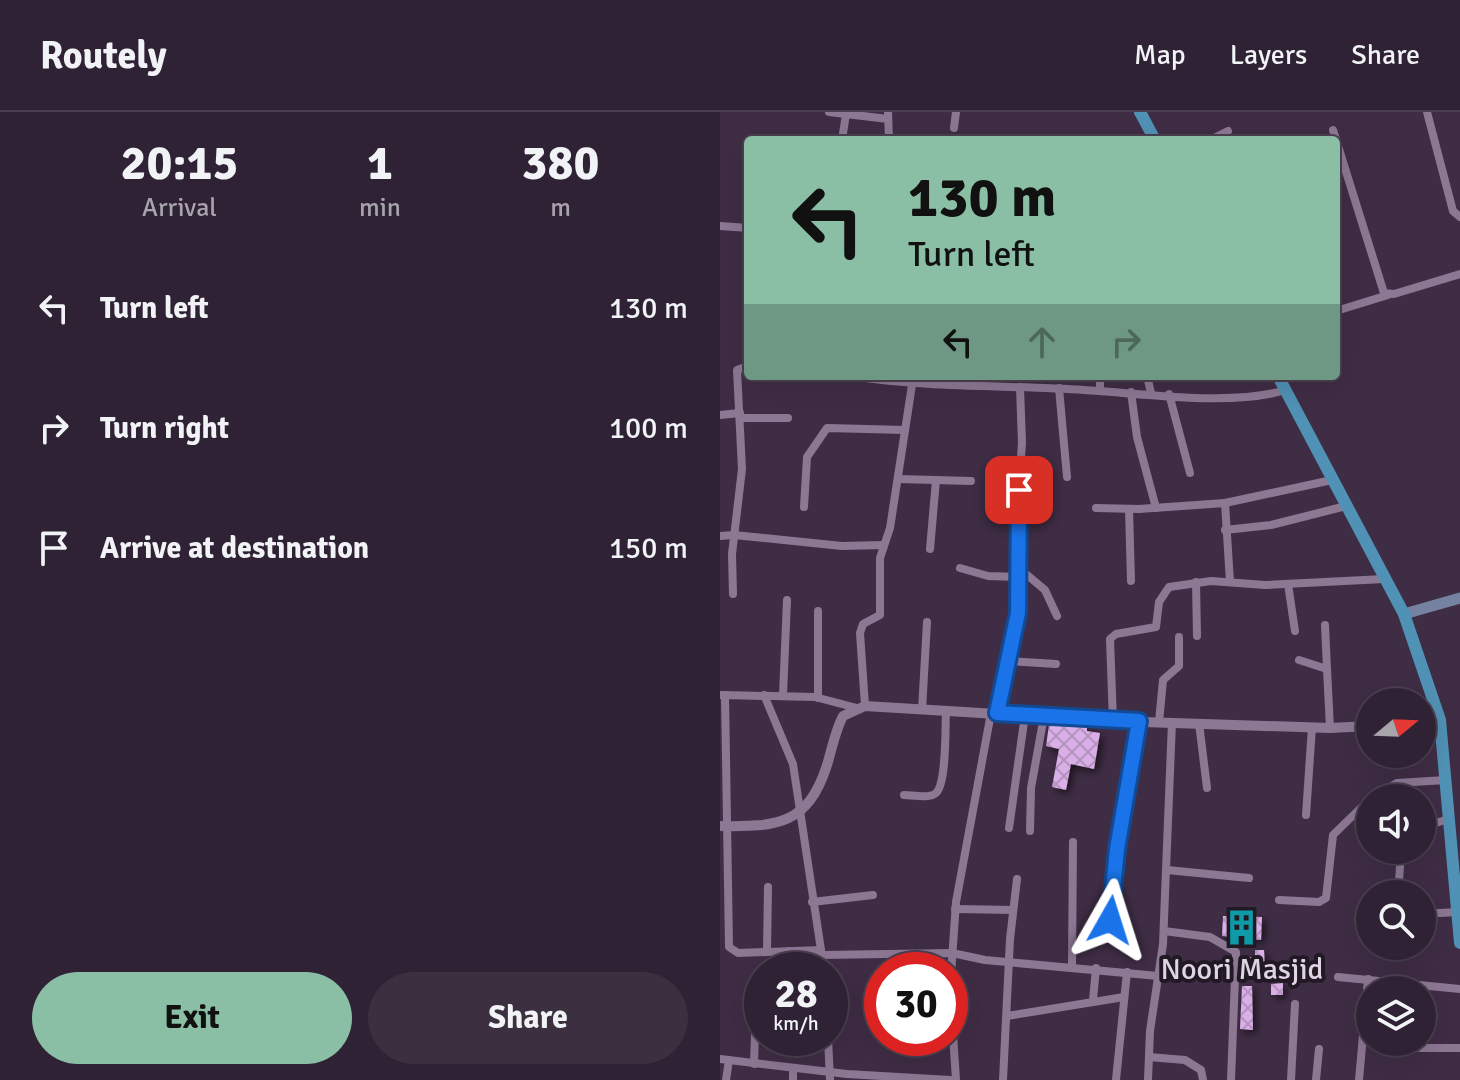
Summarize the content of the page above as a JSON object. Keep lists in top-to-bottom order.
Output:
{
  "places": {
    "building": ["Noori Masjid"]
  },
  "north": "right",
  "page": {
    "header": "Routely",
    "nav": ["Map", "Layers", "Share"],
    "eta": [
      "20:15",
      "Arrival",
      "1",
      "min",
      "380",
      "m"
    ],
    "turn": ["130 m", "Turn left"],
    "list": [
      {
        "name": "Turn left",
        "value": "130 m"
      },
      {
        "name": "Turn right",
        "value": "100 m"
      },
      {
        "name": "Arrive at destination",
        "value": "150 m"
      }
    ],
    "speed": "28 km/h",
    "limit": "30",
    "buttons": ["Exit", "Share"]
  }
}
